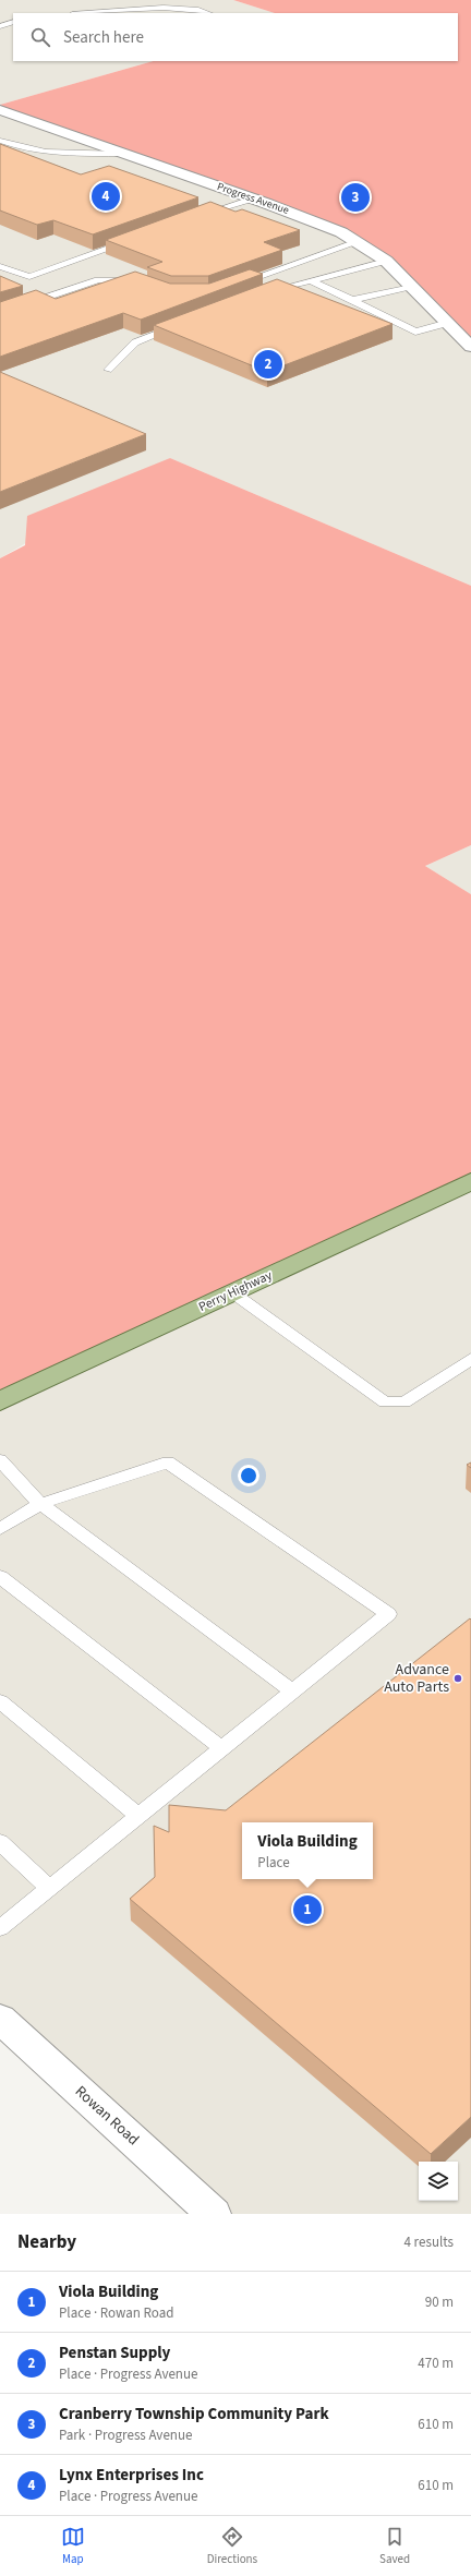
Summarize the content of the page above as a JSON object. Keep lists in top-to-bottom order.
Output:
{
  "streets": {
    "main road": ["Perry Highway"],
    "street": ["Progress Avenue", "Rowan Road"]
  },
  "places": ["Advance Auto Parts"],
  "page": {
    "search": "Search here",
    "pins": [
      "4",
      "3",
      "2",
      "1"
    ],
    "popup": ["Viola Building", "Place"],
    "heading": ["Nearby", "4 results"],
    "list": [
      {
        "mark": "1",
        "name": "Viola Building",
        "note": "Place · Rowan Road",
        "value": "90 m"
      },
      {
        "mark": "2",
        "name": "Penstan Supply",
        "note": "Place · Progress Avenue",
        "value": "470 m"
      },
      {
        "mark": "3",
        "name": "Cranberry Township Community Park",
        "note": "Park · Progress Avenue",
        "value": "610 m"
      },
      {
        "mark": "4",
        "name": "Lynx Enterprises Inc",
        "note": "Place · Progress Avenue",
        "value": "610 m"
      }
    ],
    "nav": ["Map", "Directions", "Saved"]
  }
}
